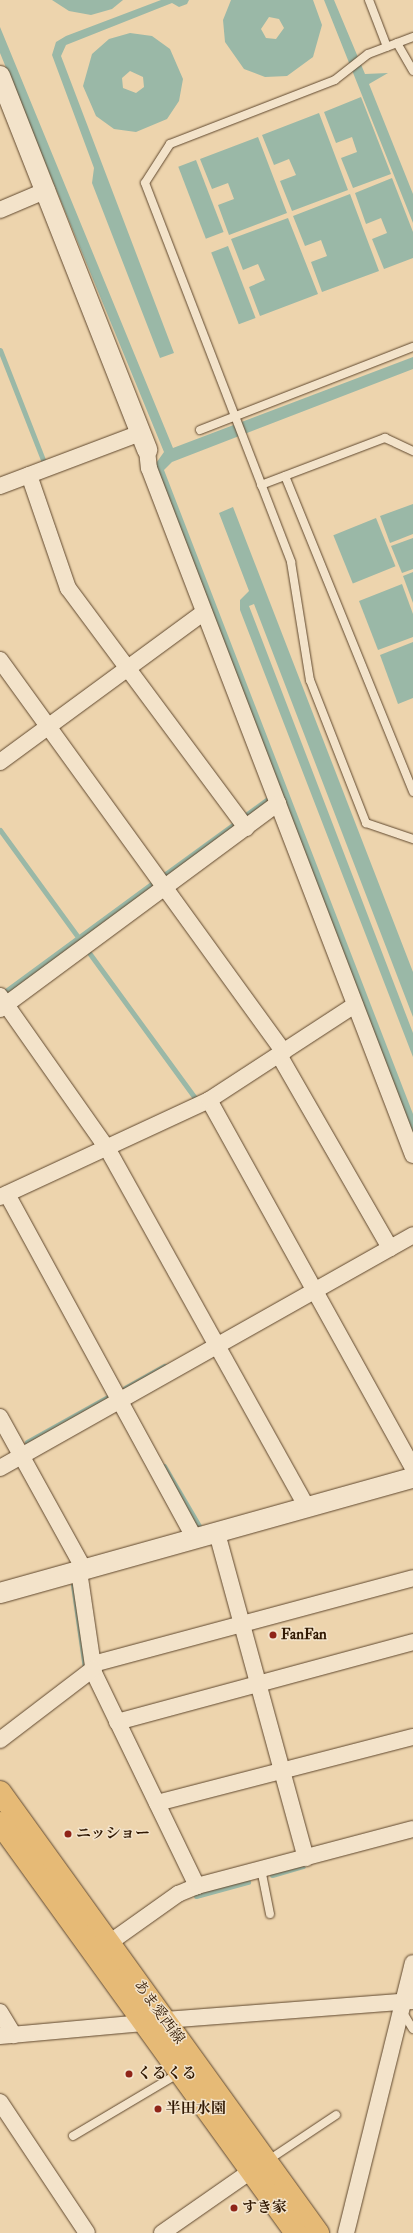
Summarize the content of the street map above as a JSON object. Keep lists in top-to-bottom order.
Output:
{
  "streets": {
    "main road": ["あま愛西線"]
  },
  "places": [
    "FanFan",
    "ニッショー",
    "くるくる",
    "半田水園",
    "すき家"
  ]
}
